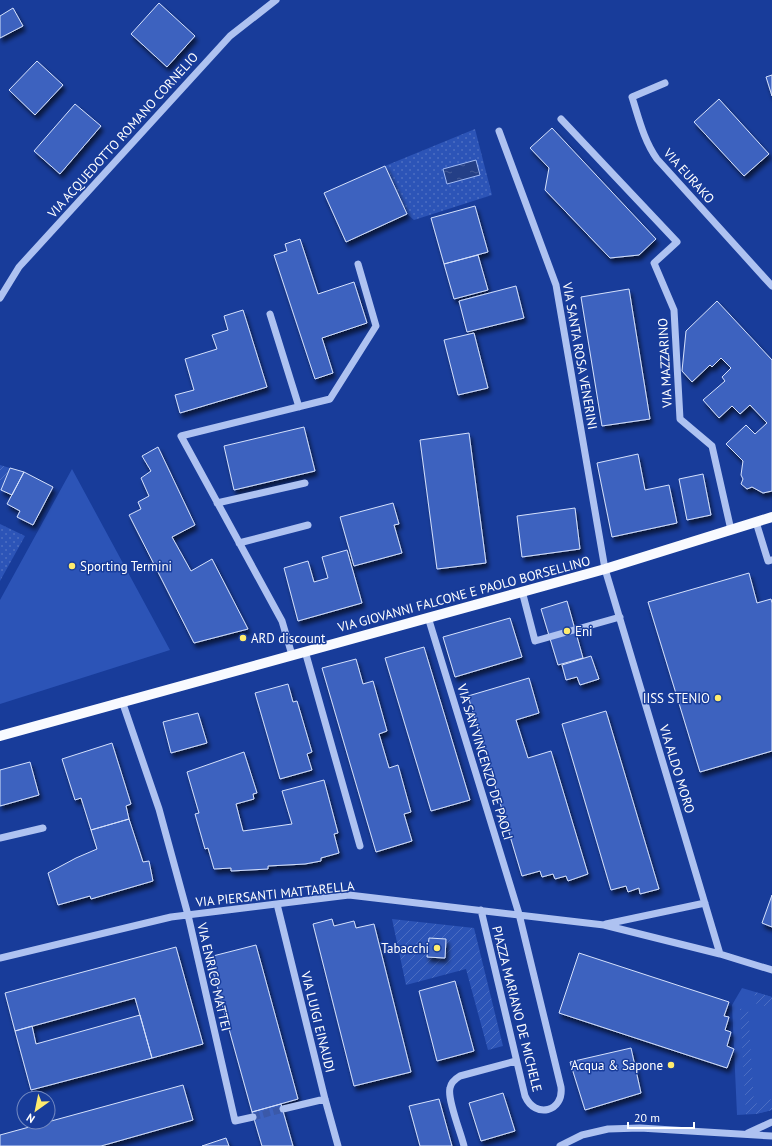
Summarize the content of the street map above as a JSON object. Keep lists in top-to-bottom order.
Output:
{
  "streets": {
    "main road": ["VIA GIOVANNI FALCONE E PAOLO BORSELLINO"],
    "street": [
      "VIA ACQUEDOTTO ROMANO CORNELIO",
      "VIA EURAKO",
      "VIA SANTA ROSA VENERINI",
      "VIA MAZZARINO",
      "VIA SAN VINCENZO DE PAOLI",
      "VIA ALDO MORO",
      "VIA PIERSANTI MATTARELLA",
      "VIA ENRICO MATTEI",
      "PIAZZA MARIANO DE MICHELE",
      "VIA LUIGI EINAUDI"
    ]
  },
  "crossings": [
    ["VIA SANTA ROSA VENERINI", "VIA GIOVANNI FALCONE E PAOLO BORSELLINO"],
    ["VIA SANTA ROSA VENERINI", "VIA ALDO MORO"],
    ["VIA MAZZARINO", "VIA GIOVANNI FALCONE E PAOLO BORSELLINO"],
    ["VIA GIOVANNI FALCONE E PAOLO BORSELLINO", "VIA SAN VINCENZO DE PAOLI"],
    ["VIA GIOVANNI FALCONE E PAOLO BORSELLINO", "VIA ALDO MORO"],
    ["VIA GIOVANNI FALCONE E PAOLO BORSELLINO", "VIA ENRICO MATTEI"],
    ["VIA SAN VINCENZO DE PAOLI", "VIA PIERSANTI MATTARELLA"],
    ["VIA SAN VINCENZO DE PAOLI", "PIAZZA MARIANO DE MICHELE"],
    ["VIA PIERSANTI MATTARELLA", "VIA ENRICO MATTEI"],
    ["VIA PIERSANTI MATTARELLA", "PIAZZA MARIANO DE MICHELE"],
    ["VIA PIERSANTI MATTARELLA", "VIA LUIGI EINAUDI"]
  ],
  "places": [
    "Sporting Termini",
    "Eni",
    "ARD discount",
    "IISS STENIO",
    "Tabacchi",
    "Acqua & Sapone"
  ],
  "scale_bar": "20 m",
  "north": "bottom left"
}
